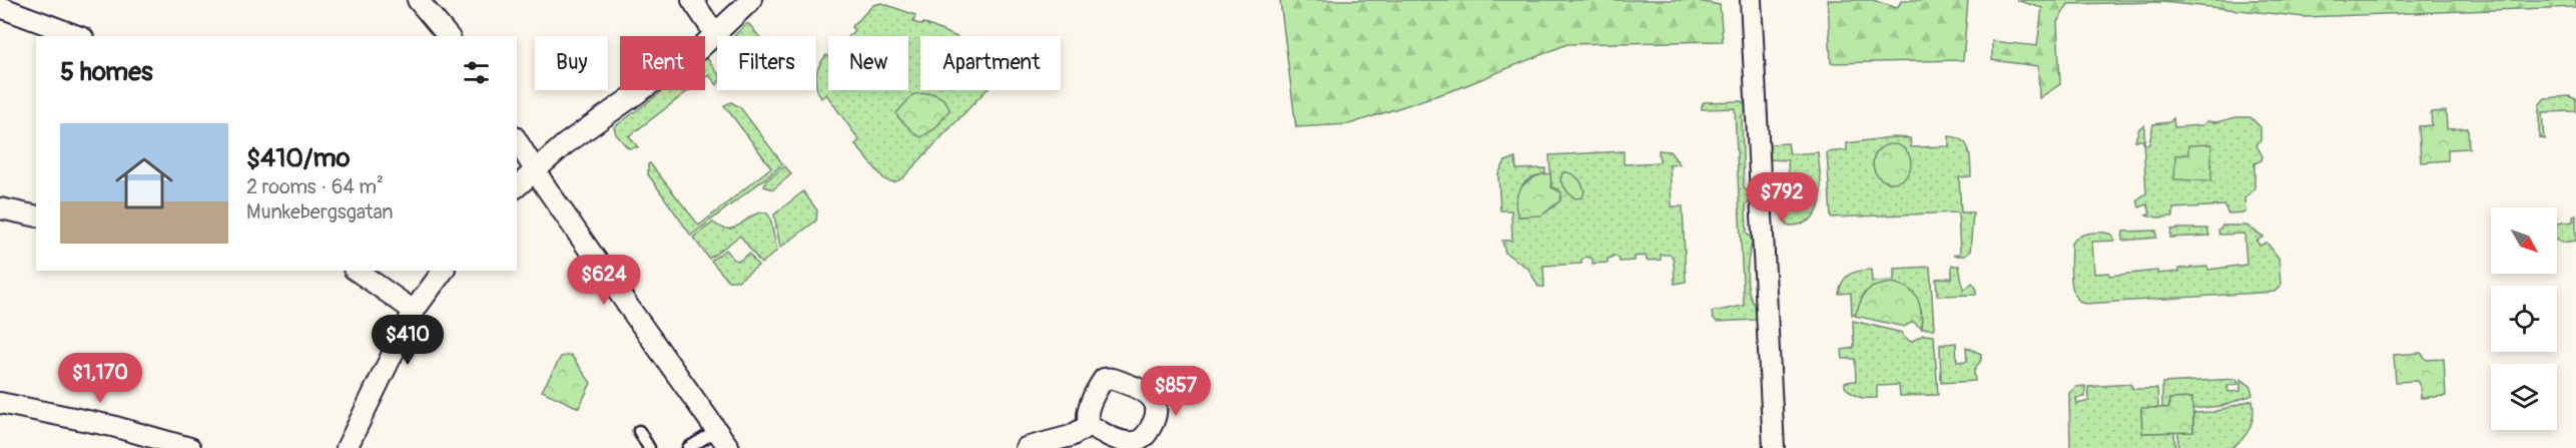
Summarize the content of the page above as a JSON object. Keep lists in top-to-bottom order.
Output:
{
  "north": "bottom right",
  "page": {
    "chip": [
      "Buy",
      "Rent",
      "Filters",
      "New",
      "Apartment"
    ],
    "heading": "5 homes",
    "list": [
      {
        "name": "$410/mo",
        "note": "2 rooms · 64 m² · Munkebergsgatan"
      }
    ],
    "price": [
      "$792",
      "$624",
      "$410",
      "$1,170",
      "$857"
    ]
  }
}
